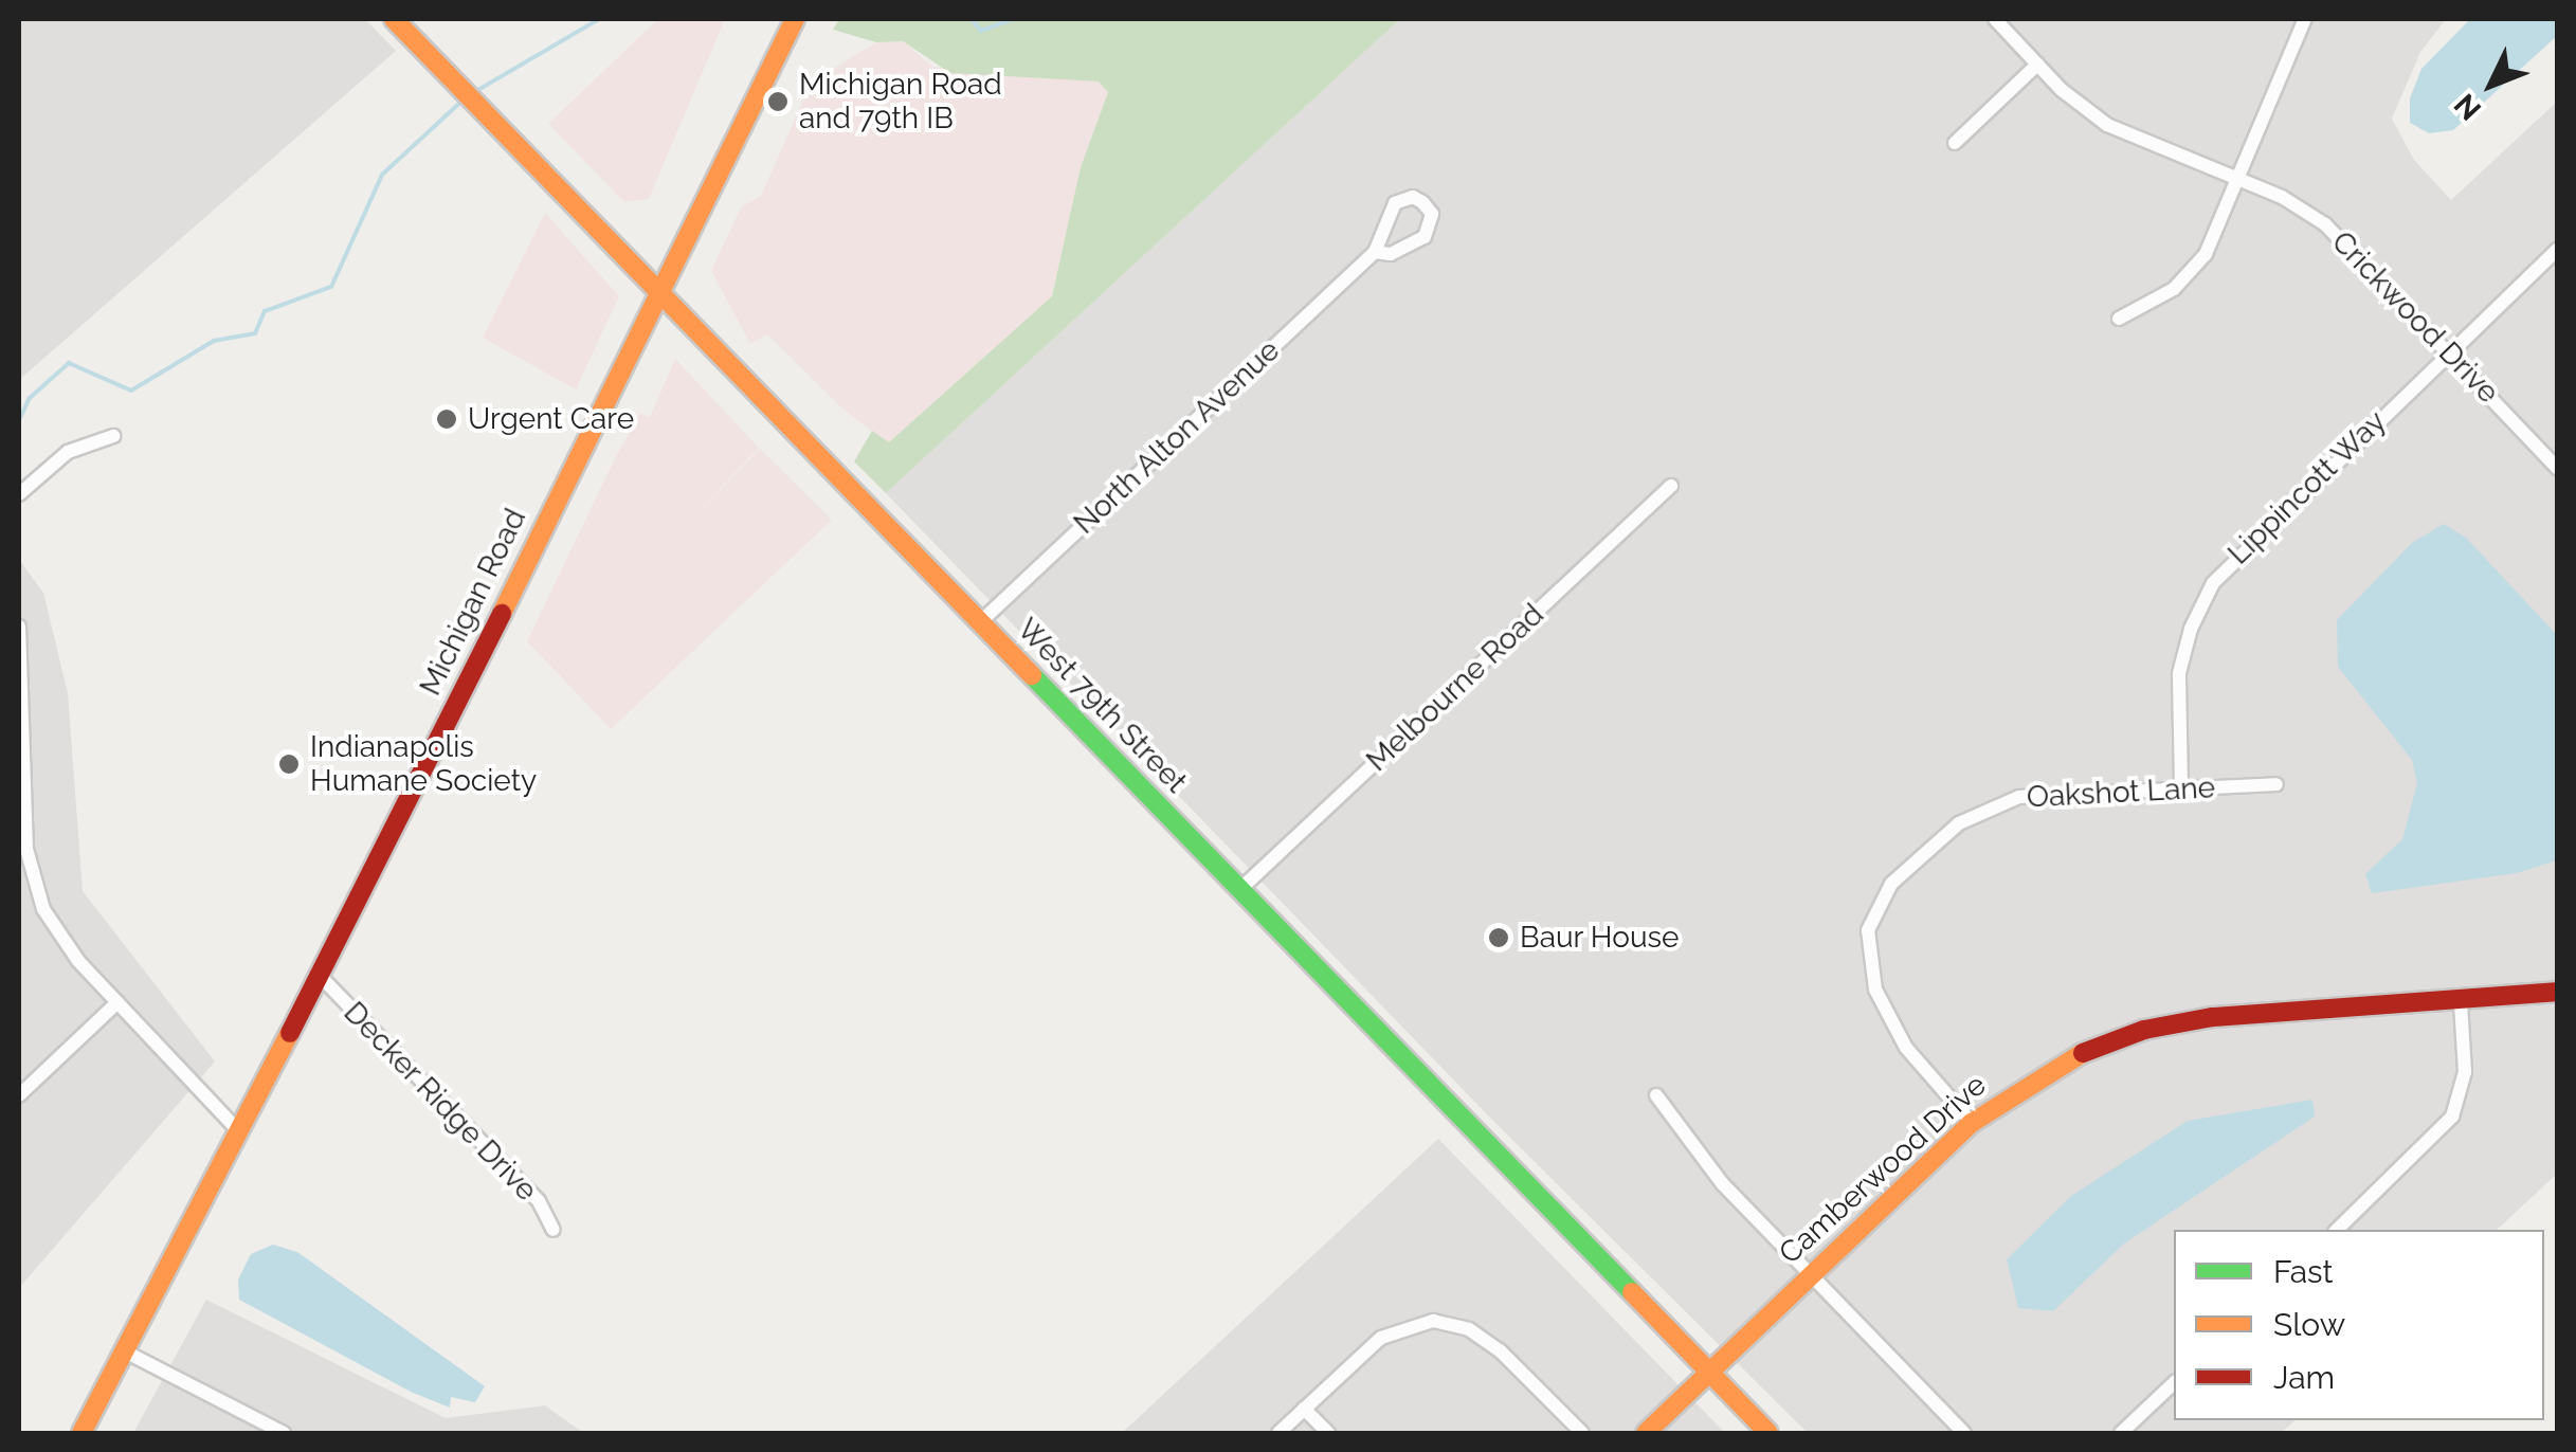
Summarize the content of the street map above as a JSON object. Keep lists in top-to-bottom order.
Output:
{
  "streets": {
    "main road": ["Michigan Road", "West 79th Street", "Camberwood Drive"],
    "street": [
      "Crickwood Drive",
      "North Alton Avenue",
      "Lippincott Way",
      "Melbourne Road",
      "Oakshot Lane",
      "Decker Ridge Drive"
    ]
  },
  "crossings": [
    ["Crickwood Drive", "Lippincott Way"],
    ["North Alton Avenue", "West 79th Street"],
    ["Lippincott Way", "Oakshot Lane"],
    ["Michigan Road", "West 79th Street"],
    ["Michigan Road", "Decker Ridge Drive"],
    ["Melbourne Road", "West 79th Street"],
    ["West 79th Street", "Camberwood Drive"],
    ["Oakshot Lane", "Camberwood Drive"]
  ],
  "places": [
    "Michigan Road and 79th IB",
    "Urgent Care",
    "Indianapolis Humane Society",
    "Baur House"
  ],
  "legend": ["Fast", "Slow", "Jam"],
  "north": "bottom left"
}
